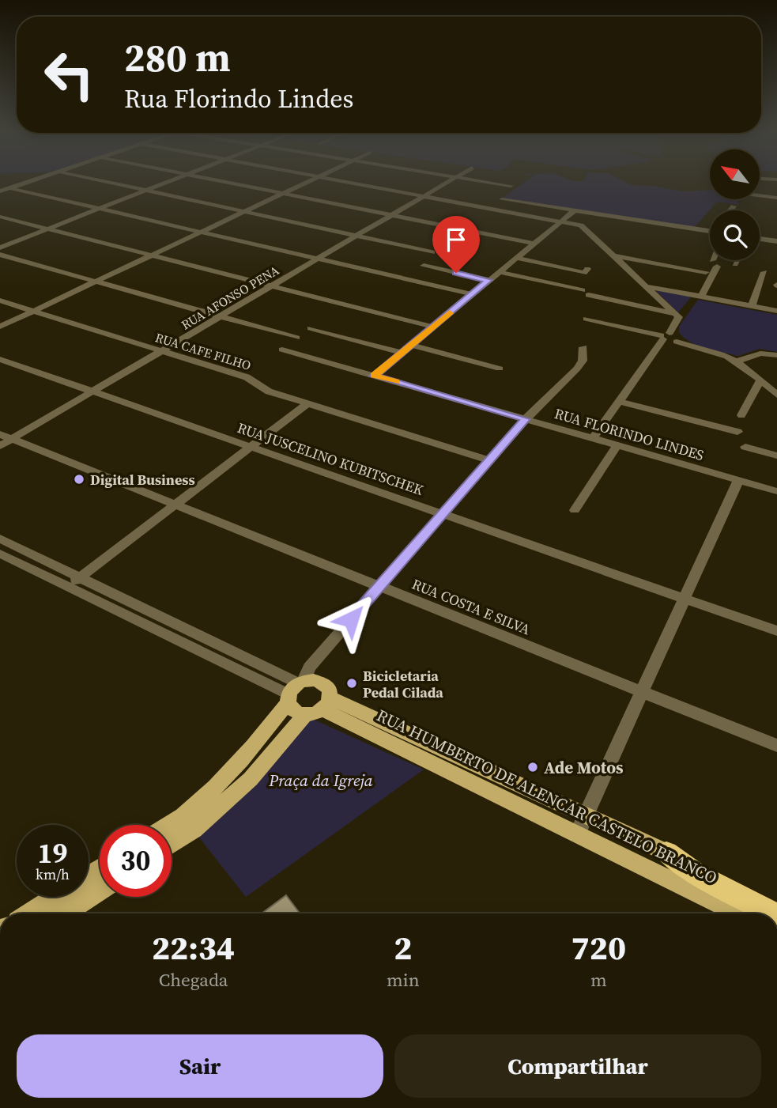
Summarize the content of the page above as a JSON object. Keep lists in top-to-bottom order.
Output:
{
  "streets": {
    "main road": ["RUA HUMBERTO DE ALENCAR CASTELO BRANCO"],
    "street": [
      "RUA AFONSO PENA",
      "RUA CAFE FILHO",
      "RUA FLORINDO LINDES",
      "RUA JUSCELINO KUBITSCHEK",
      "RUA COSTA E SILVA"
    ]
  },
  "crossings": [
    ["RUA AFONSO PENA", "RUA CAFE FILHO"],
    ["RUA AFONSO PENA", "RUA JUSCELINO KUBITSCHEK"],
    ["RUA AFONSO PENA", "RUA COSTA E SILVA"]
  ],
  "parks": ["Praça da Igreja"],
  "places": ["Digital Business", "Bicicletaria Pedal Cilada", "Ade Motos"],
  "north": "top left",
  "page": {
    "turn": ["280 m", "Rua Florindo Lindes"],
    "speed": "19 km/h",
    "limit": "30",
    "eta": [
      "22:34",
      "Chegada",
      "2",
      "min",
      "720",
      "m"
    ],
    "buttons": ["Sair", "Compartilhar"]
  }
}
